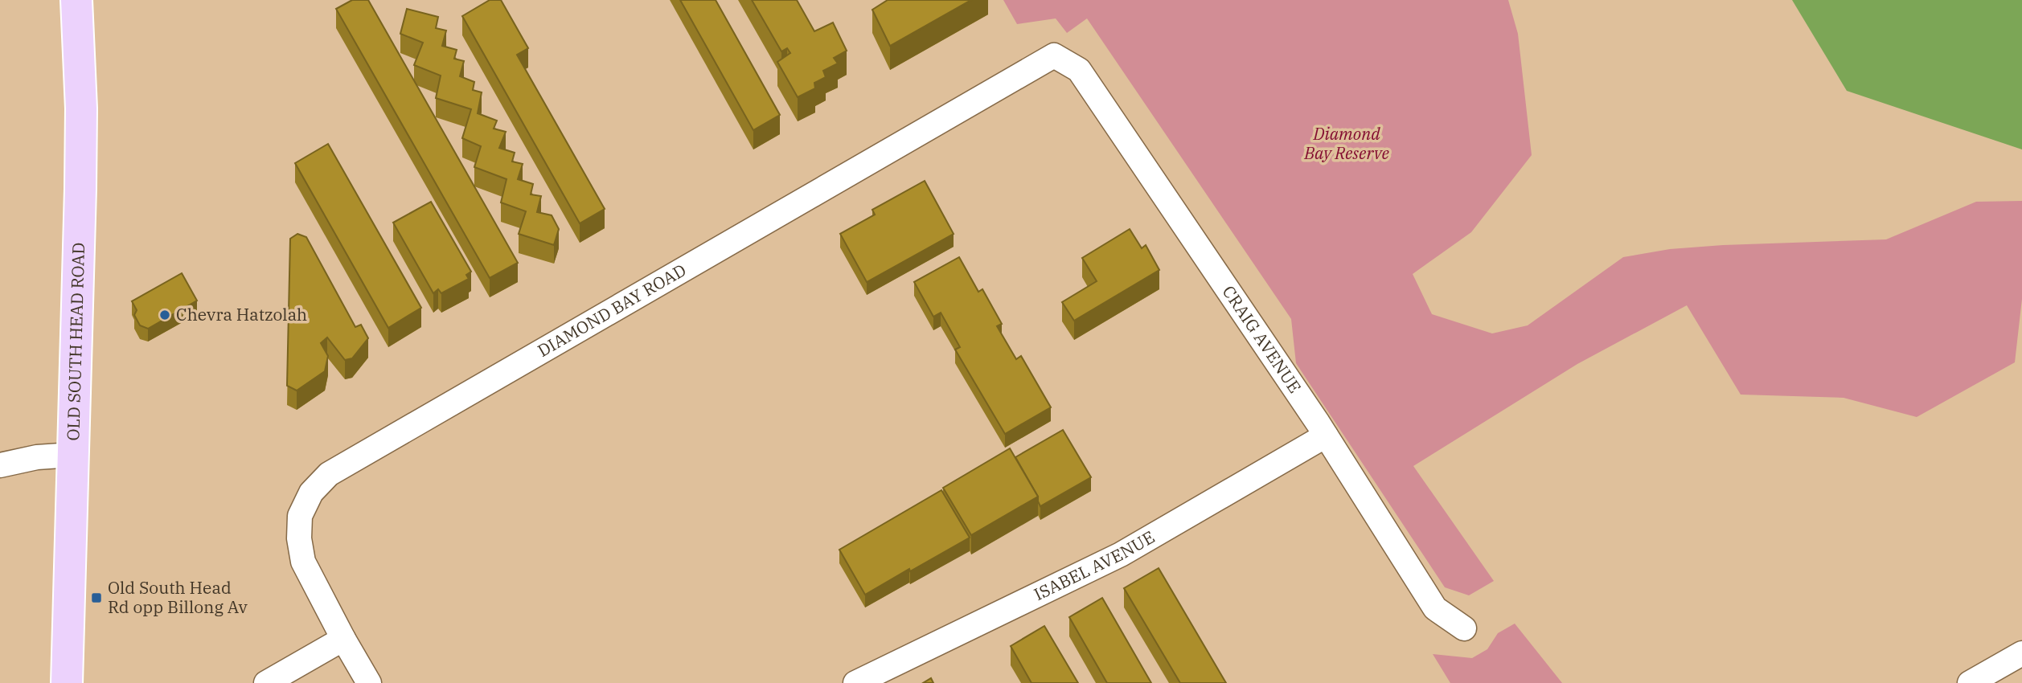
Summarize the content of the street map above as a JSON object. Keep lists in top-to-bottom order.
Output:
{
  "streets": {
    "main road": ["OLD SOUTH HEAD ROAD"],
    "street": ["DIAMOND BAY ROAD", "CRAIG AVENUE", "ISABEL AVENUE"]
  },
  "crossings": [
    ["DIAMOND BAY ROAD", "CRAIG AVENUE"],
    ["CRAIG AVENUE", "ISABEL AVENUE"]
  ],
  "parks": ["Diamond Bay Reserve"],
  "places": {
    "other": ["Chevra Hatzolah"],
    "transit": ["Old South Head Rd opp Billong Av"]
  }
}
